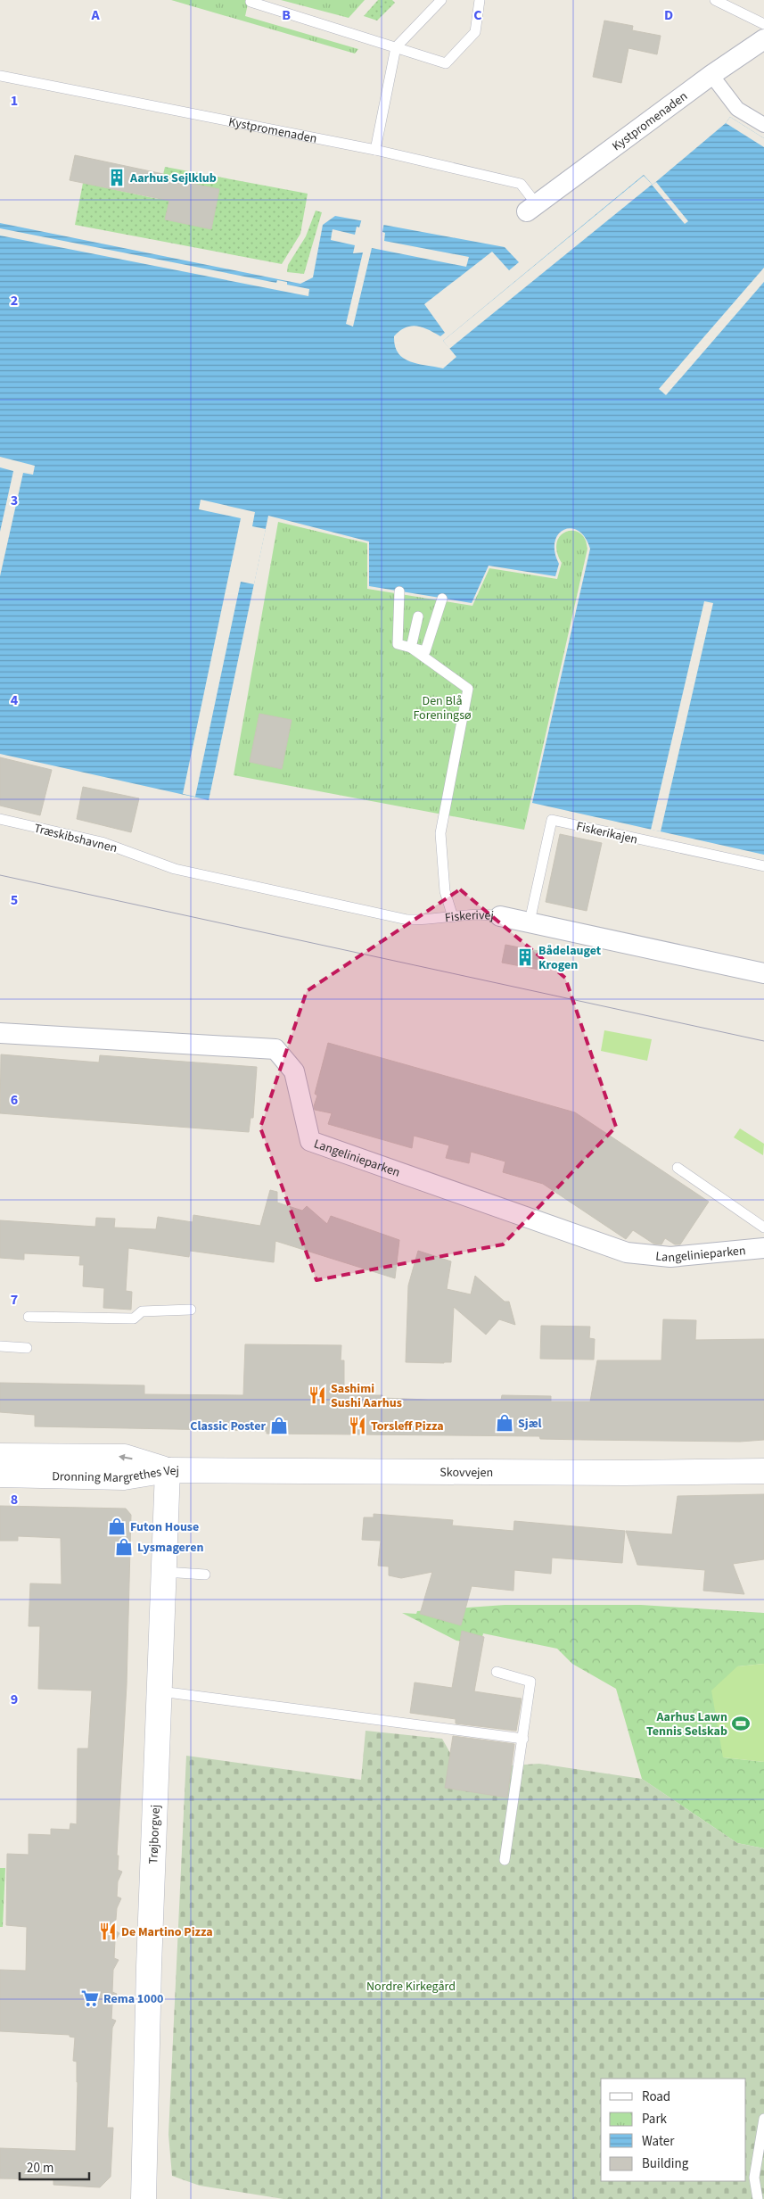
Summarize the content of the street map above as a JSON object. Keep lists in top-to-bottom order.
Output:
{
  "streets": {
    "street": [
      "Kystpromenaden",
      "Fiskerivej",
      "Langelinieparken",
      "Dronning Margrethes Vej",
      "Skovvejen",
      "Trøjborgvej"
    ],
    "lane": ["Fiskerikajen", "Træskibshavnen"]
  },
  "crossings": [
    ["Fiskerikajen", "Fiskerivej"],
    ["Træskibshavnen", "Fiskerivej"],
    ["Dronning Margrethes Vej", "Skovvejen"],
    ["Dronning Margrethes Vej", "Trøjborgvej"],
    ["Skovvejen", "Trøjborgvej"]
  ],
  "parks": ["Den Blå Foreningsø", "Nordre Kirkegård"],
  "places": {
    "building": ["Aarhus Sejlklub", "Bådelauget Krogen"],
    "restaurant": ["Sashimi Sushi Aarhus", "Torsleff Pizza", "De Martino Pizza"],
    "shop": [
      "Sjæl",
      "Classic Poster",
      "Futon House",
      "Lysmageren"
    ],
    "sports": ["Aarhus Lawn Tennis Selskab"],
    "supermarket": ["Rema 1000"]
  },
  "legend": [
    "Road",
    "Park",
    "Water",
    "Building"
  ],
  "scale_bar": "20 m",
  "grid": {
    "columns": [
      "A",
      "B",
      "C",
      "D"
    ],
    "rows": [
      "1",
      "2",
      "3",
      "4",
      "5",
      "6",
      "7",
      "8",
      "9"
    ]
  }
}
